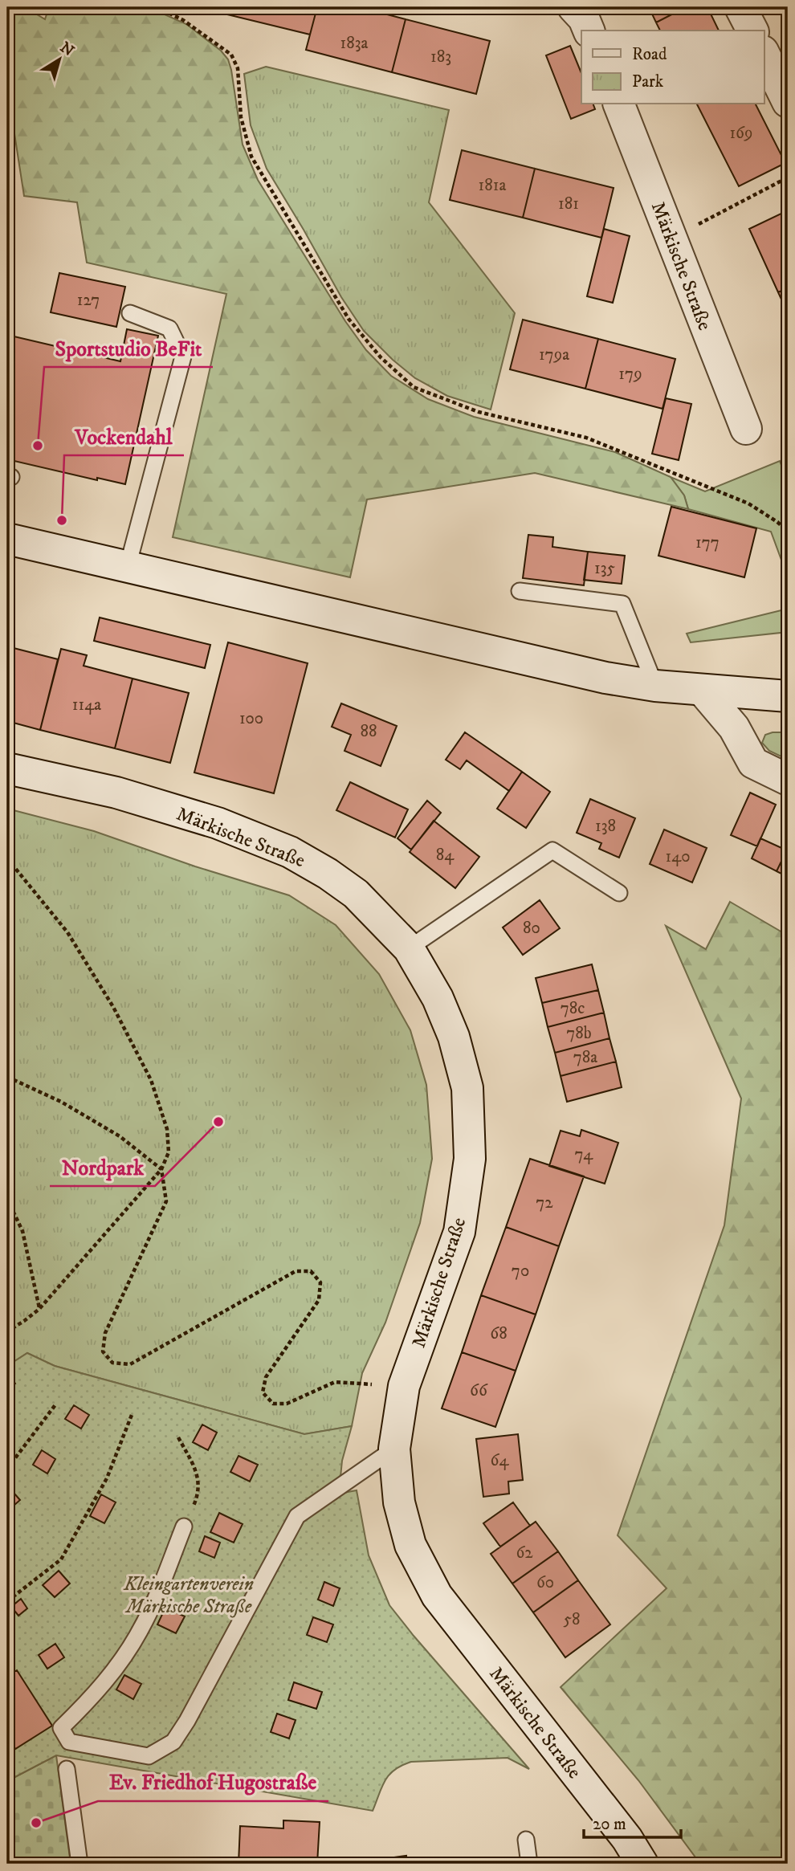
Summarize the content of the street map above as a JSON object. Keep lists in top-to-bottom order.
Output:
{
  "streets": {
    "main road": ["Märkische Straße"]
  },
  "parks": ["Kleingartenverein Märkische Straße"],
  "places": [
    "Sportstudio BeFit",
    "Vockendahl",
    "Nordpark",
    "Ev. Friedhof Hugostraße"
  ],
  "house_numbers": [
    "183a",
    "183",
    "169",
    "181a",
    "181",
    "127",
    "179a",
    "179",
    "177",
    "135",
    "114a",
    "100",
    "88",
    "138",
    "84",
    "140",
    "80",
    "78c",
    "78b",
    "78a",
    "74",
    "72",
    "70",
    "68",
    "66",
    "64",
    "62",
    "60",
    "58"
  ],
  "legend": ["Road", "Park"],
  "scale_bar": "20 m",
  "north": "top right"
}
